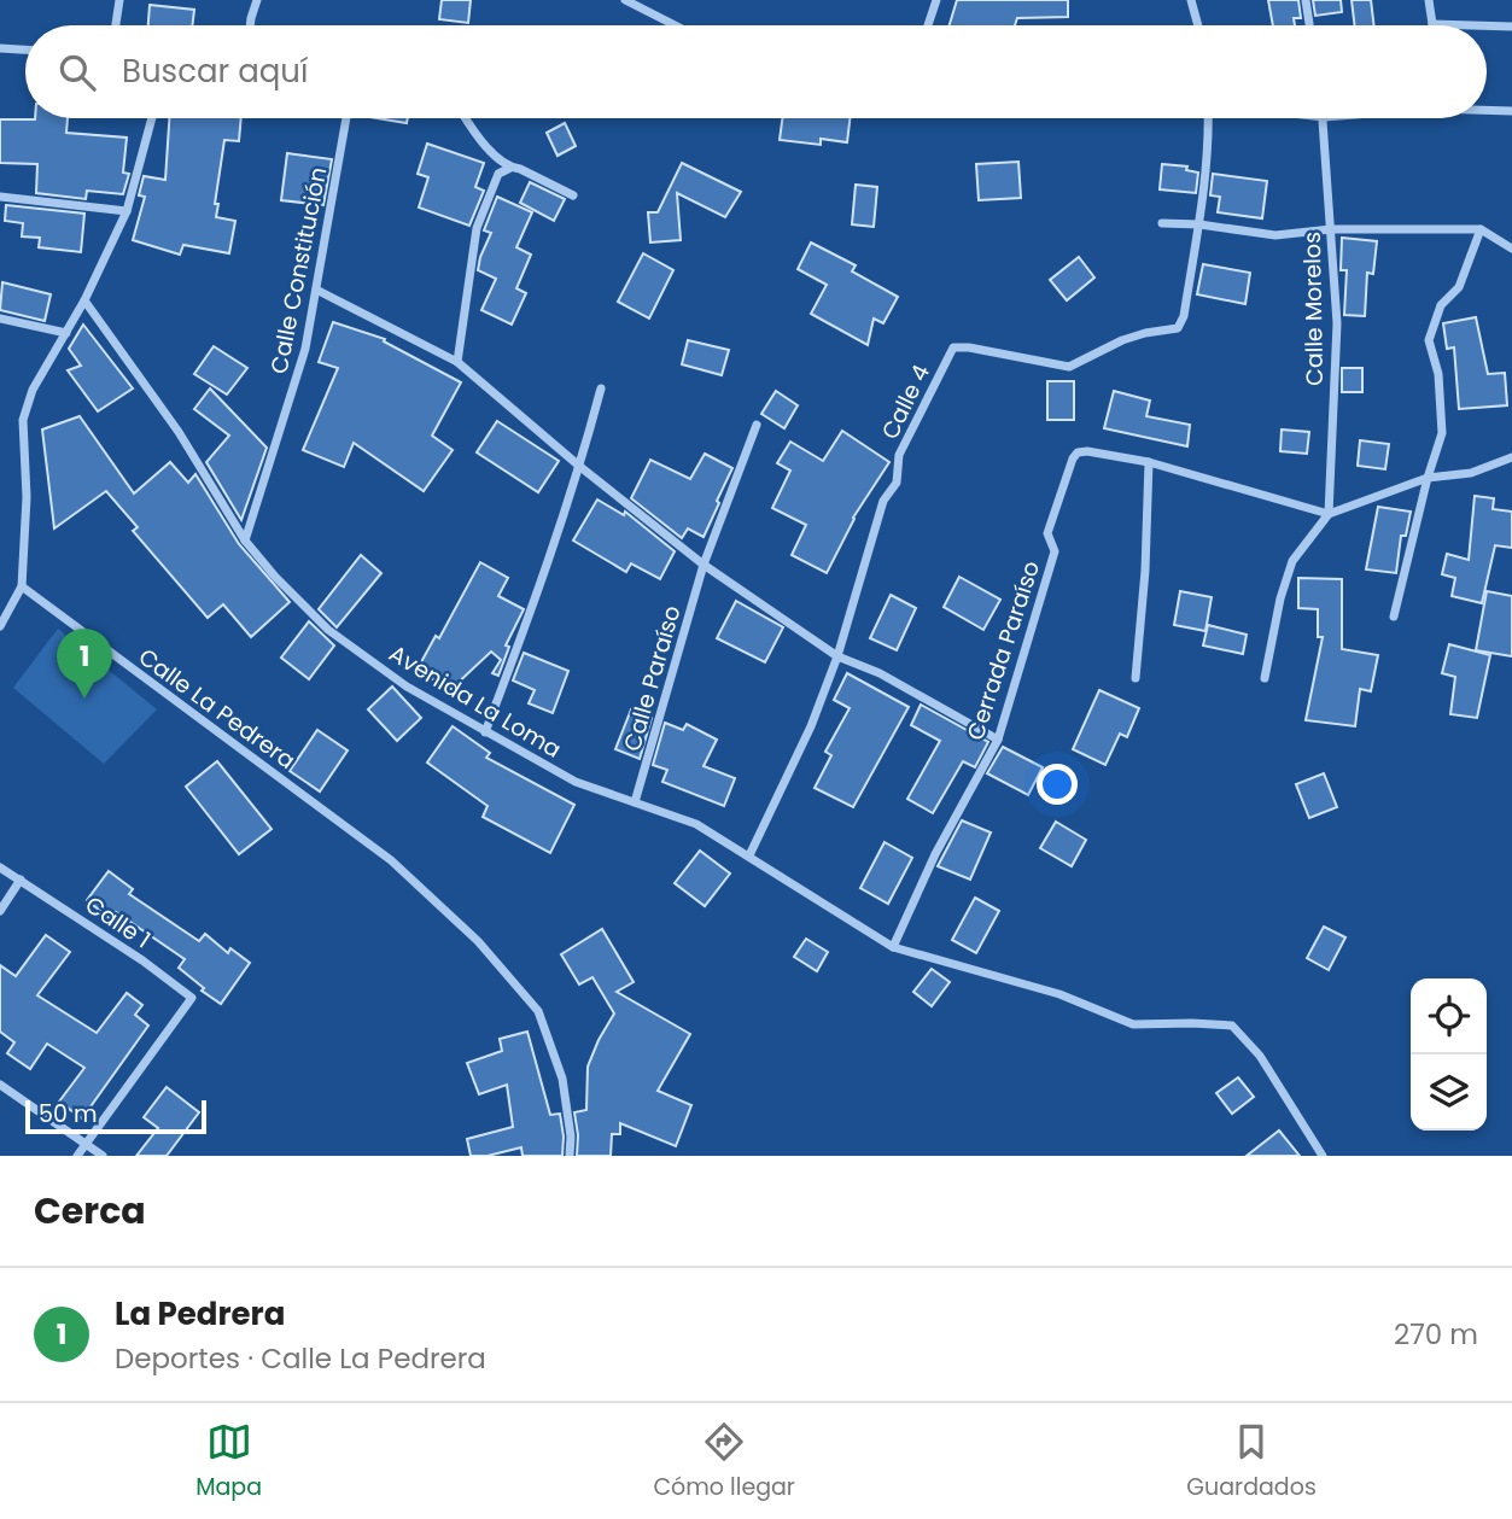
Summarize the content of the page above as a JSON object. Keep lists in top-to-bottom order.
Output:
{
  "streets": {
    "street": [
      "Calle Constitución",
      "Calle Morelos",
      "Calle 4",
      "Cerrada Paraíso",
      "Calle Paraíso",
      "Avenida La Loma",
      "Calle La Pedrera",
      "Calle 1"
    ]
  },
  "crossings": [
    ["Calle Constitución", "Avenida La Loma"],
    ["Calle 4", "Avenida La Loma"],
    ["Cerrada Paraíso", "Avenida La Loma"],
    ["Calle Paraíso", "Avenida La Loma"]
  ],
  "scale_bar": "50 m",
  "page": {
    "search": "Buscar aquí",
    "pins": "1",
    "scale": "50 m",
    "heading": "Cerca",
    "list": [
      {
        "mark": "1",
        "name": "La Pedrera",
        "note": "Deportes · Calle La Pedrera",
        "value": "270 m"
      }
    ],
    "nav": ["Mapa", "Cómo llegar", "Guardados"]
  }
}
